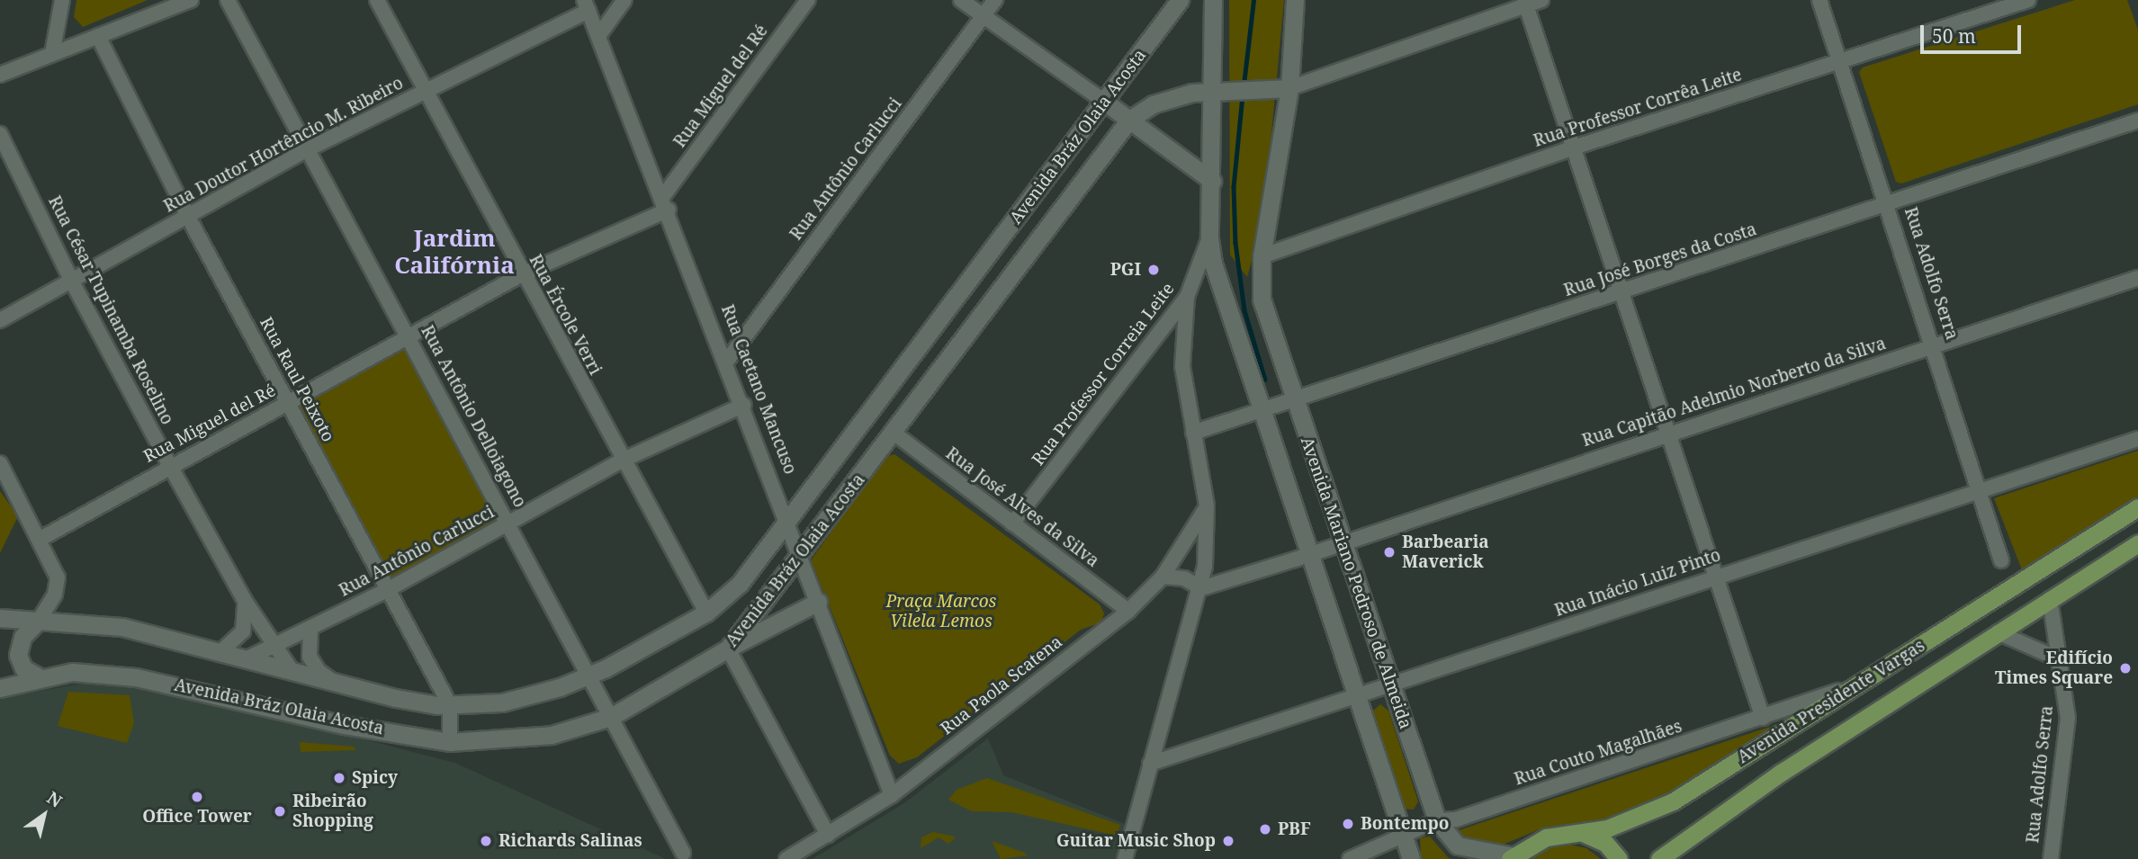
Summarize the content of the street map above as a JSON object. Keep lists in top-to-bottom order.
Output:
{
  "streets": {
    "main road": ["Avenida Presidente Vargas"],
    "street": [
      "Rua Miguel del Ré",
      "Rua Professor Corrêa Leite",
      "Avenida Bráz Olaia Acosta",
      "Rua Doutor Hortêncio M. Ribeiro",
      "Rua Antônio Carlucci",
      "Rua José Borges da Costa",
      "Rua Adolfo Serra",
      "Rua César Tupinamba Roselino",
      "Rua Ércole Verri",
      "Rua Professor Correia Leite",
      "Rua Raul Peixoto",
      "Rua Caetano Mancuso",
      "Rua Capitão Adelmio Norberto da Silva",
      "Rua Antônio Delloiagono",
      "Rua José Alves da Silva",
      "Avenida Mariano Pedroso de Almeida",
      "Rua Inácio Luiz Pinto",
      "Rua Paola Scatena",
      "Rua Couto Magalhães"
    ]
  },
  "crossings": [
    ["Rua Miguel del Ré", "Rua César Tupinamba Roselino"],
    ["Rua Miguel del Ré", "Rua Ércole Verri"],
    ["Rua Miguel del Ré", "Rua Raul Peixoto"],
    ["Rua Miguel del Ré", "Rua Caetano Mancuso"],
    ["Rua Miguel del Ré", "Rua Antônio Delloiagono"],
    ["Rua Professor Corrêa Leite", "Rua Adolfo Serra"],
    ["Rua Professor Corrêa Leite", "Avenida Mariano Pedroso de Almeida"],
    ["Avenida Bráz Olaia Acosta", "Rua Antônio Carlucci"],
    ["Avenida Bráz Olaia Acosta", "Rua César Tupinamba Roselino"],
    ["Avenida Bráz Olaia Acosta", "Rua Ércole Verri"],
    ["Avenida Bráz Olaia Acosta", "Rua Raul Peixoto"],
    ["Avenida Bráz Olaia Acosta", "Rua Caetano Mancuso"],
    ["Avenida Bráz Olaia Acosta", "Rua Antônio Delloiagono"],
    ["Avenida Bráz Olaia Acosta", "Rua José Alves da Silva"],
    ["Avenida Bráz Olaia Acosta", "Avenida Mariano Pedroso de Almeida"],
    ["Rua Doutor Hortêncio M. Ribeiro", "Rua César Tupinamba Roselino"],
    ["Rua Doutor Hortêncio M. Ribeiro", "Rua Ércole Verri"],
    ["Rua Doutor Hortêncio M. Ribeiro", "Rua Raul Peixoto"],
    ["Rua Doutor Hortêncio M. Ribeiro", "Rua Caetano Mancuso"],
    ["Rua Doutor Hortêncio M. Ribeiro", "Rua Antônio Delloiagono"],
    ["Rua Antônio Carlucci", "Rua César Tupinamba Roselino"],
    ["Rua Antônio Carlucci", "Rua Ércole Verri"],
    ["Rua Antônio Carlucci", "Rua Raul Peixoto"],
    ["Rua Antônio Carlucci", "Rua Caetano Mancuso"],
    ["Rua Antônio Carlucci", "Rua Antônio Delloiagono"],
    ["Rua José Borges da Costa", "Rua Adolfo Serra"],
    ["Rua José Borges da Costa", "Avenida Mariano Pedroso de Almeida"],
    ["Rua Adolfo Serra", "Rua Capitão Adelmio Norberto da Silva"],
    ["Rua Adolfo Serra", "Rua Inácio Luiz Pinto"],
    ["Rua Adolfo Serra", "Avenida Presidente Vargas"],
    ["Rua Professor Correia Leite", "Rua José Alves da Silva"],
    ["Rua Professor Correia Leite", "Avenida Mariano Pedroso de Almeida"],
    ["Rua Caetano Mancuso", "Rua Paola Scatena"],
    ["Rua Capitão Adelmio Norberto da Silva", "Avenida Mariano Pedroso de Almeida"],
    ["Rua José Alves da Silva", "Rua Paola Scatena"],
    ["Avenida Mariano Pedroso de Almeida", "Rua Inácio Luiz Pinto"],
    ["Avenida Mariano Pedroso de Almeida", "Avenida Presidente Vargas"],
    ["Avenida Mariano Pedroso de Almeida", "Rua Couto Magalhães"],
    ["Avenida Presidente Vargas", "Rua Couto Magalhães"]
  ],
  "districts": ["Jardim Califórnia"],
  "parks": ["Praça Marcos Vilela Lemos"],
  "places": [
    "PGI",
    "Barbearia Maverick",
    "Edifício Times Square",
    "Spicy",
    "Office Tower",
    "Ribeirão Shopping",
    "Bontempo",
    "PBF",
    "Richards Salinas",
    "Guitar Music Shop"
  ],
  "scale_bar": "50 m",
  "north": "top right"
}
